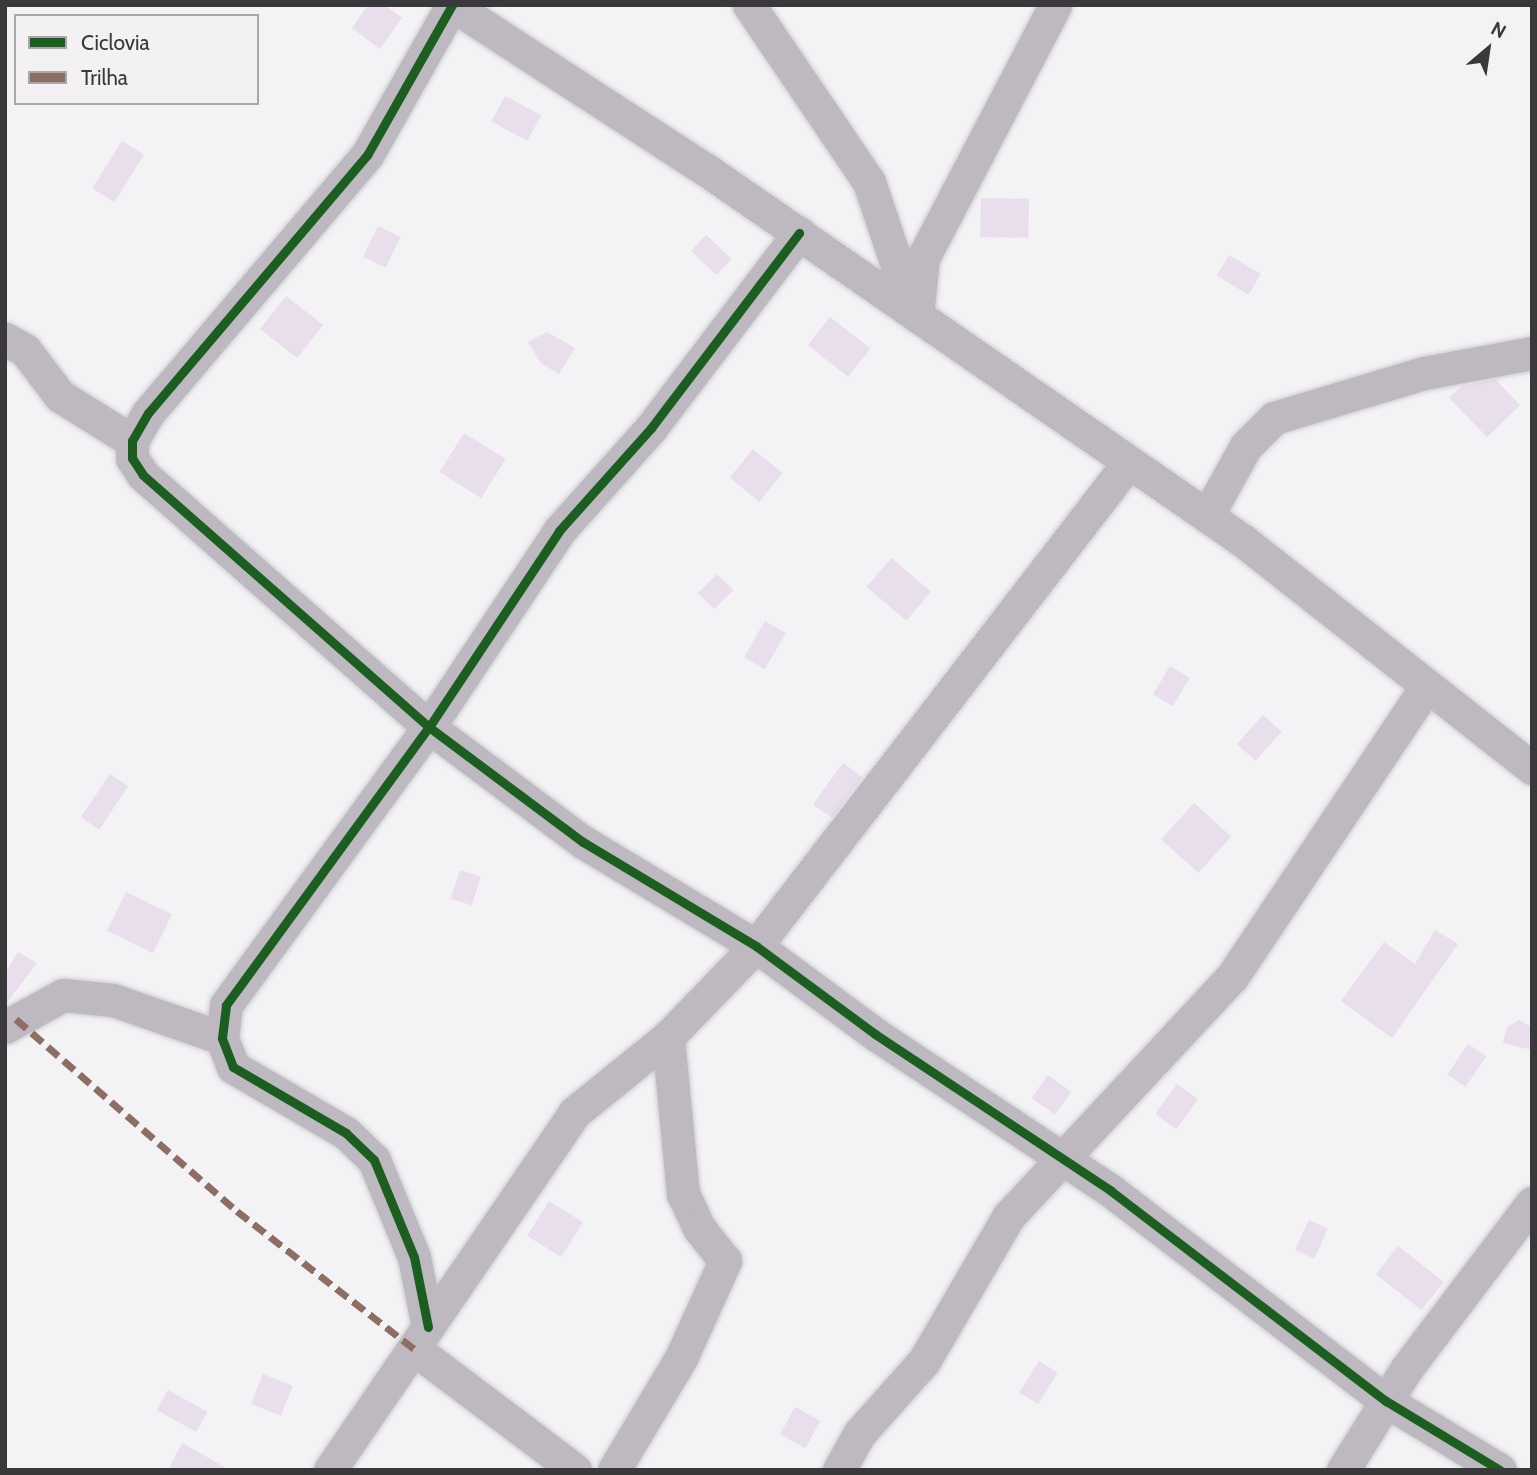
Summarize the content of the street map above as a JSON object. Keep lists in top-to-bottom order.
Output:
{
  "legend": ["Ciclovia", "Trilha"],
  "north": "top right"
}
